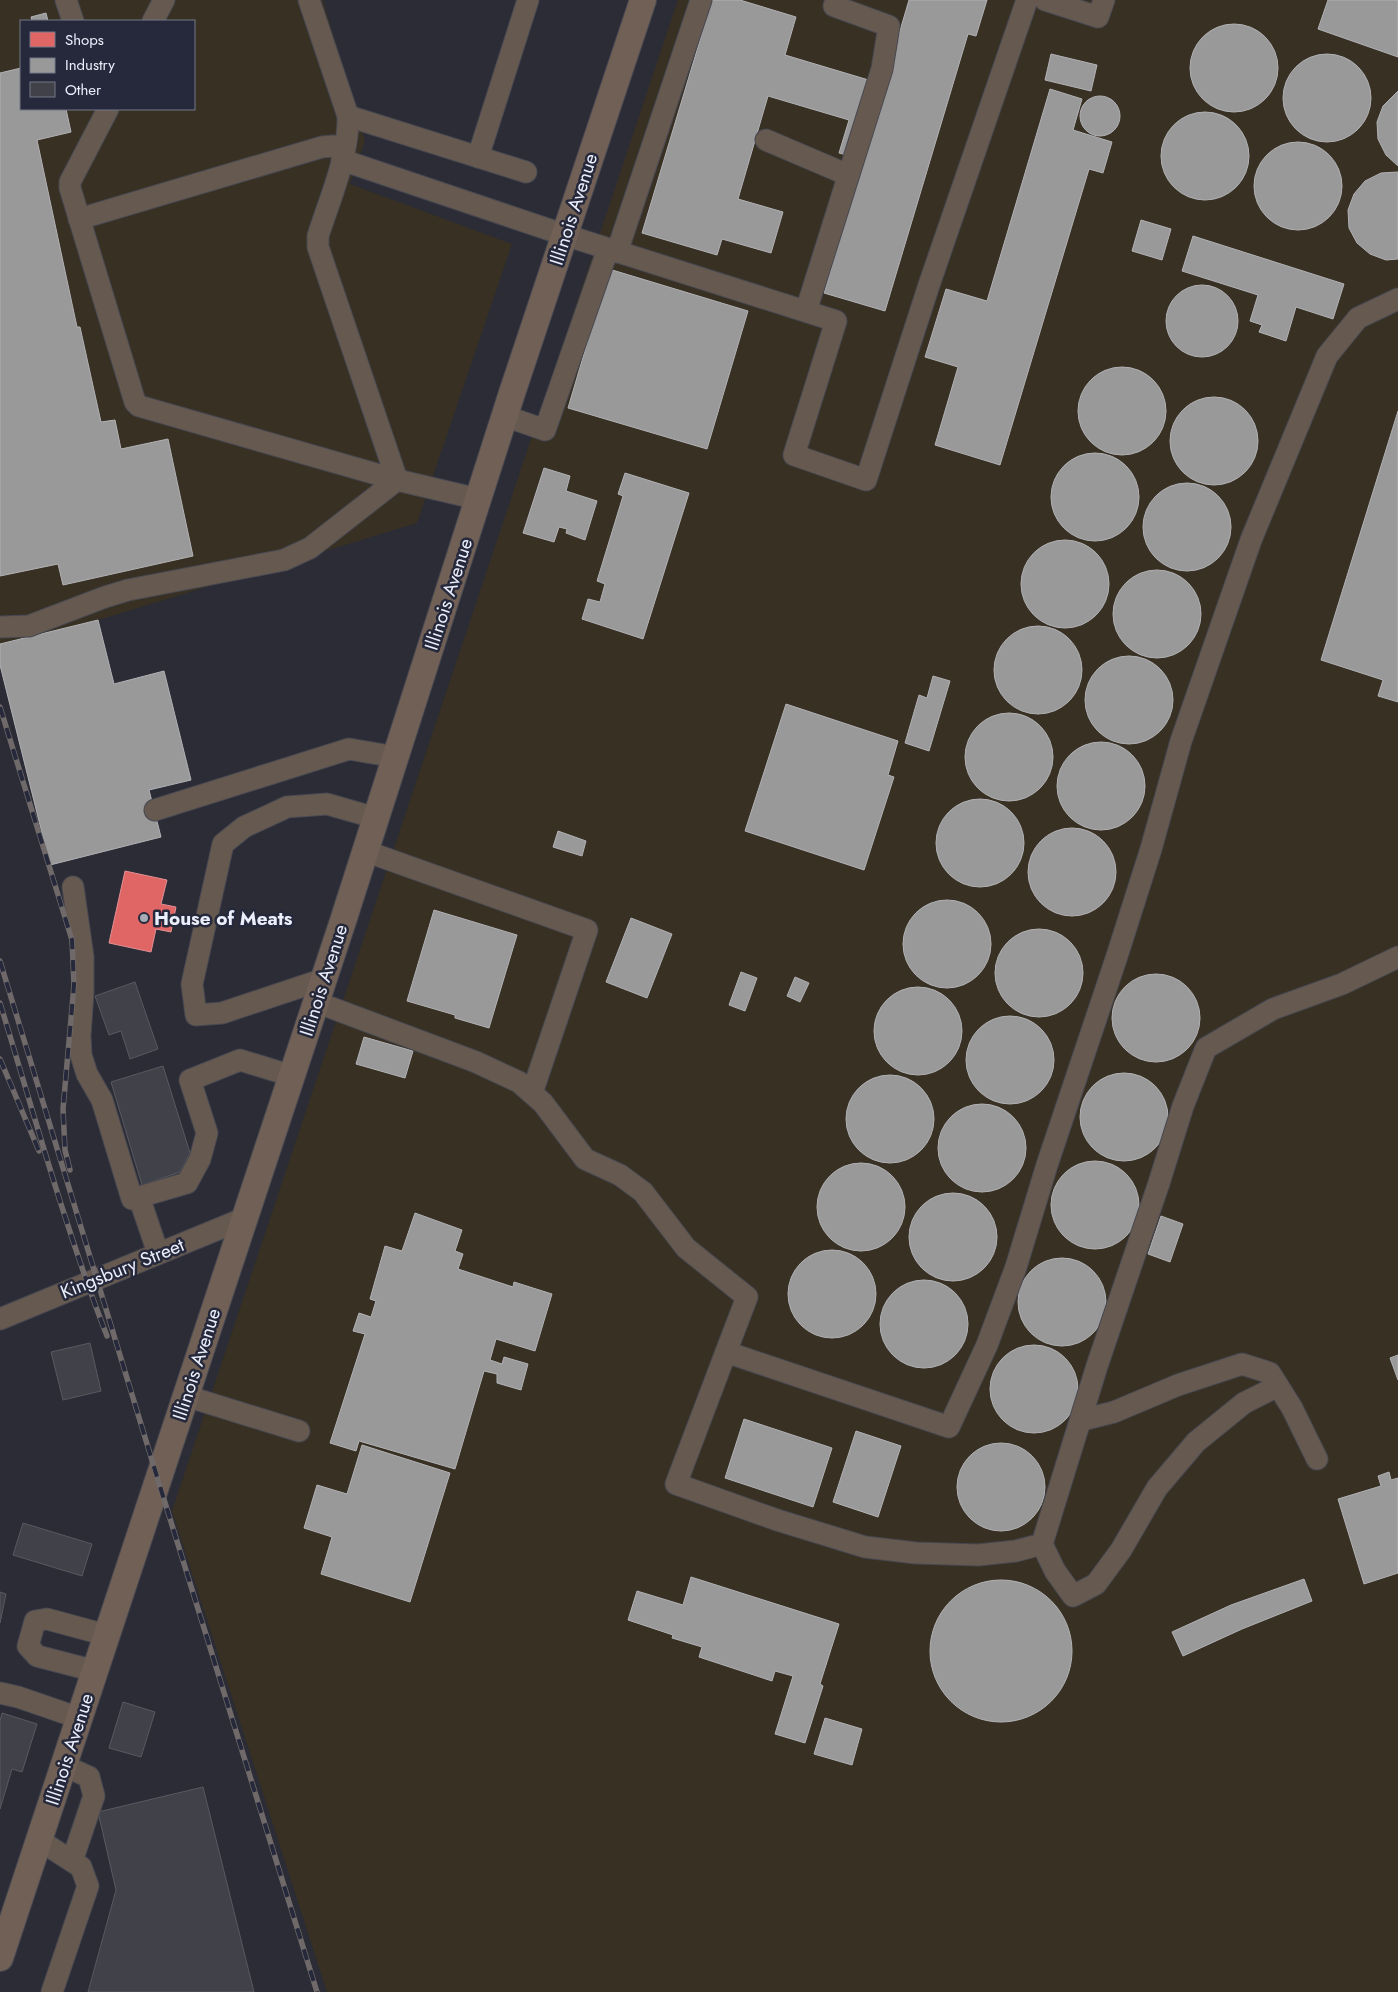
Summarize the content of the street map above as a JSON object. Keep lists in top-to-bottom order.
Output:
{
  "streets": {
    "main road": ["Illinois Avenue"],
    "street": ["Kingsbury Street"]
  },
  "crossings": [
    ["Illinois Avenue", "Kingsbury Street"]
  ],
  "places": ["House of Meats"],
  "legend": ["Shops", "Industry", "Other"]
}
